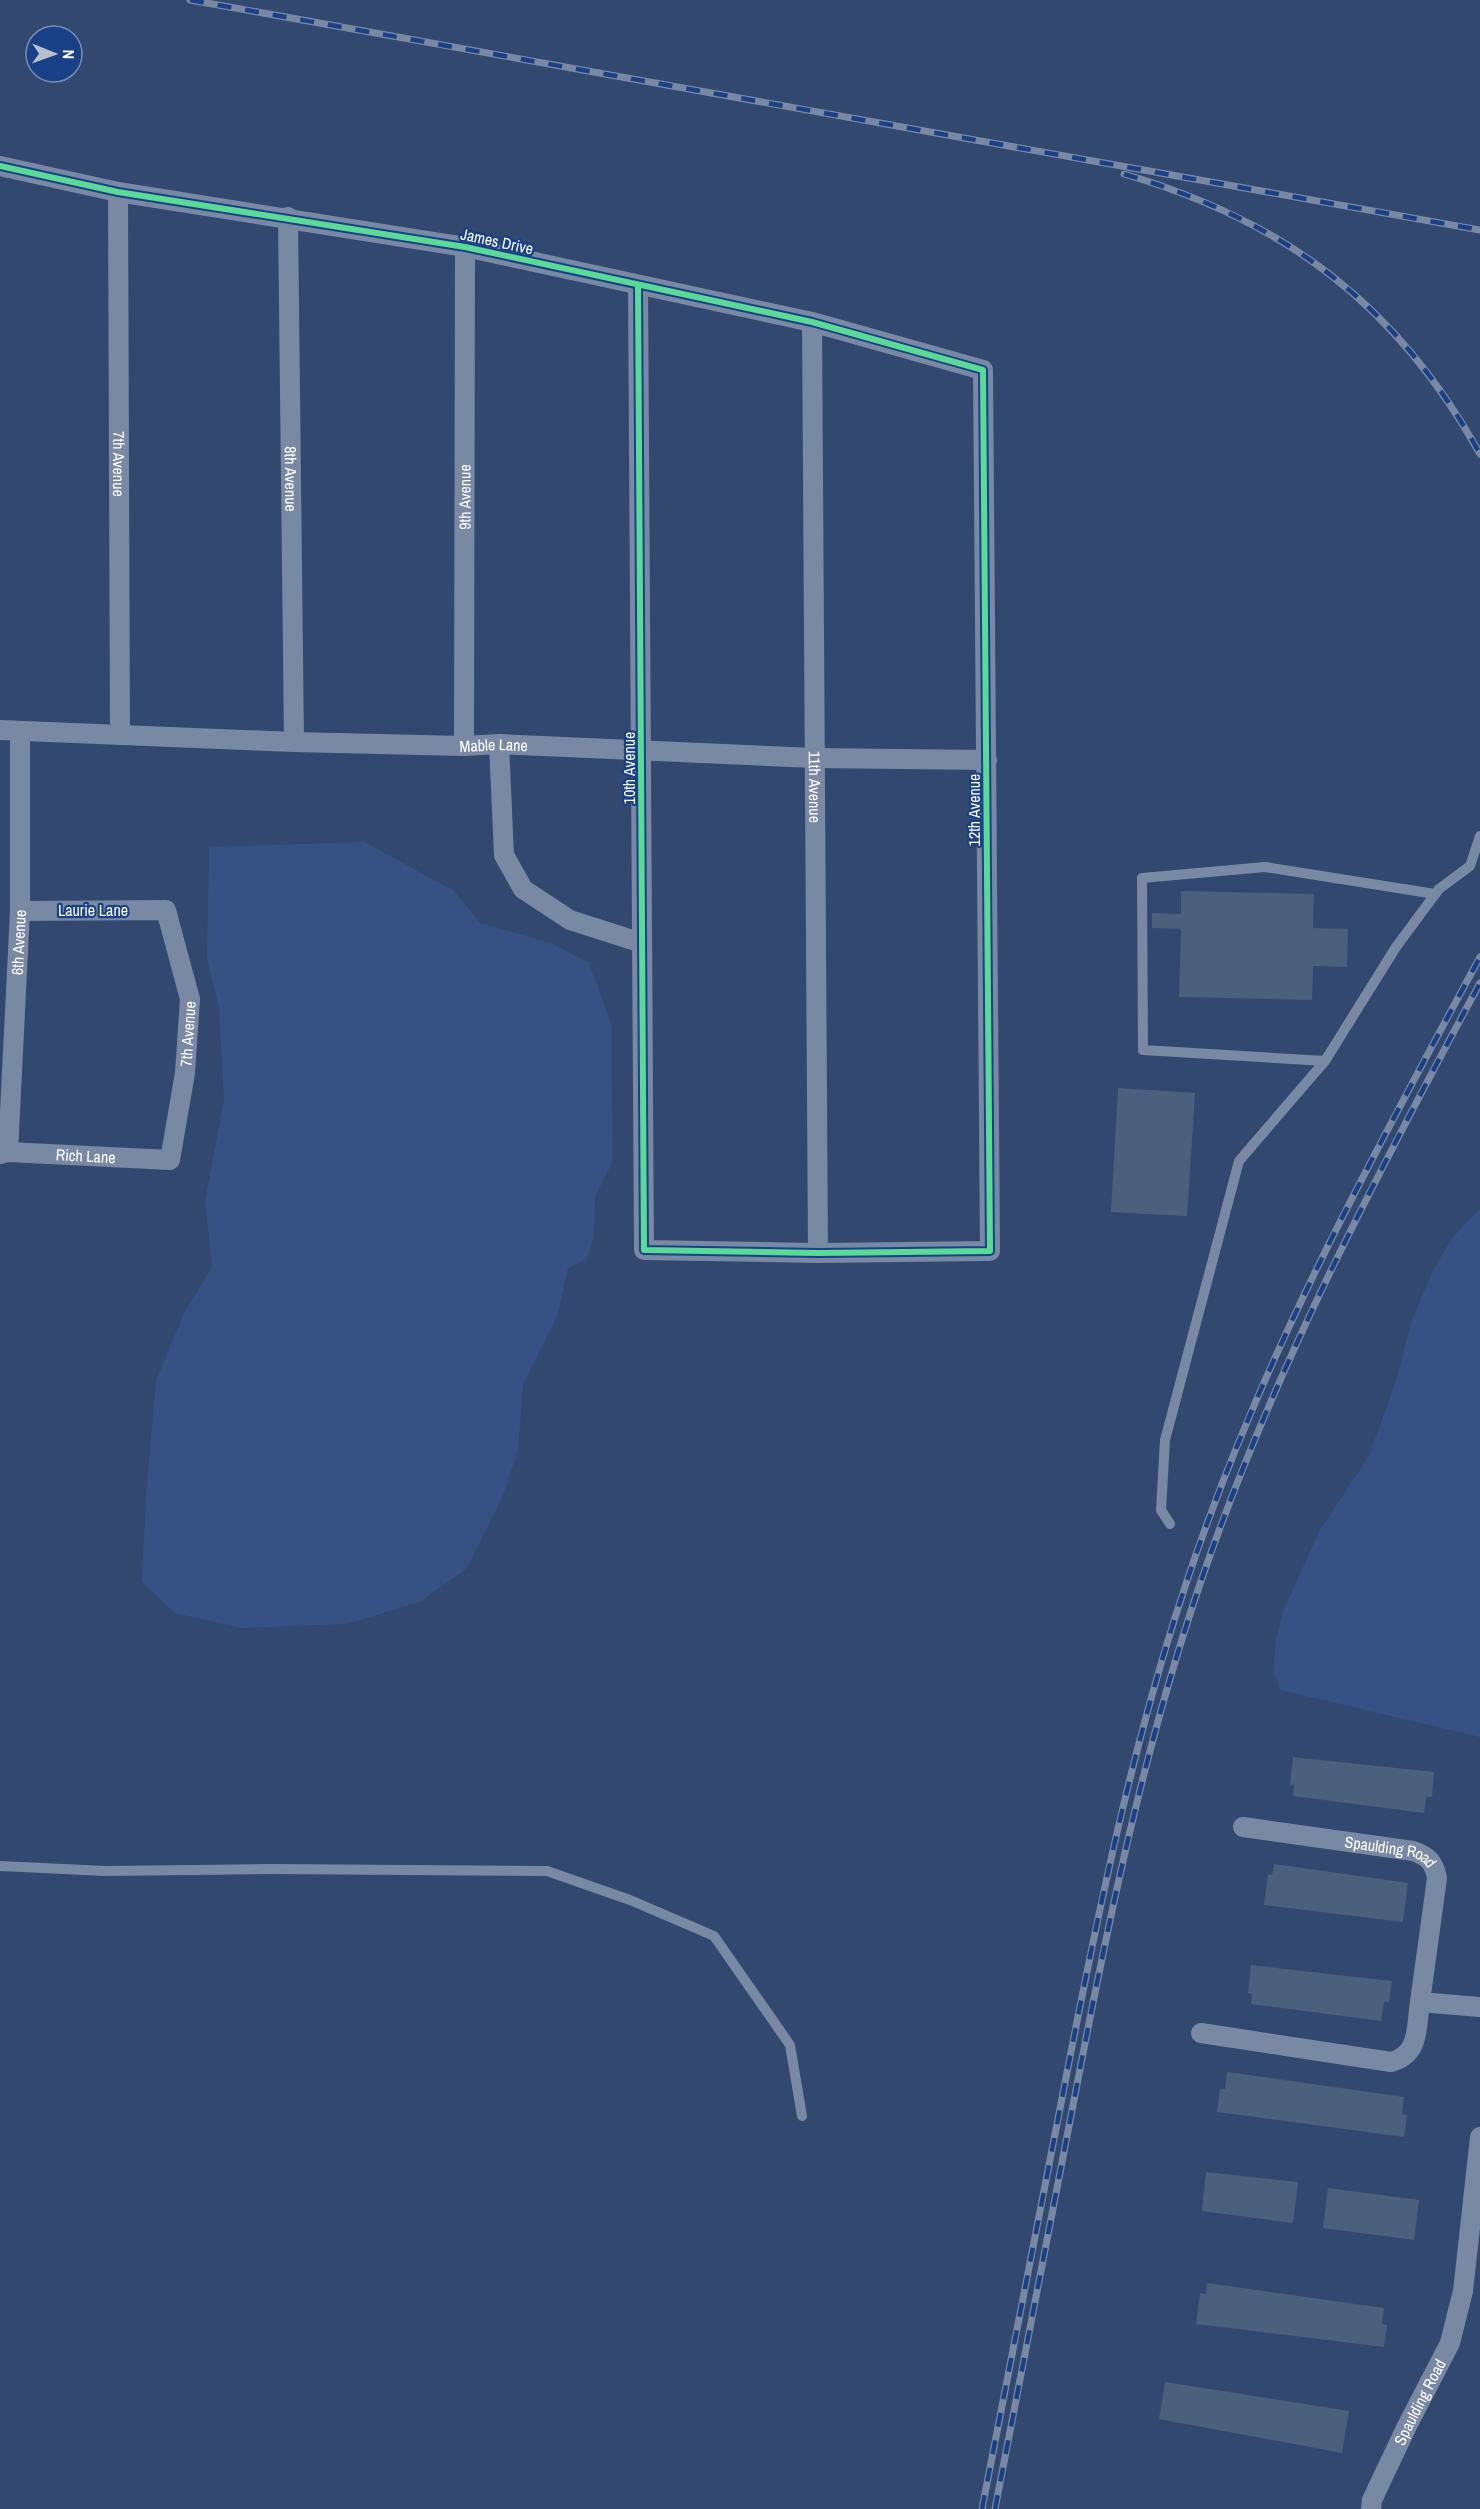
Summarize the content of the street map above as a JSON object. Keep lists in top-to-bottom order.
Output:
{
  "streets": {
    "street": [
      "James Drive",
      "7th Avenue",
      "8th Avenue",
      "9th Avenue",
      "Mable Lane",
      "10th Avenue",
      "11th Avenue",
      "12th Avenue",
      "Laurie Lane",
      "6th Avenue",
      "Rich Lane",
      "Spaulding Road"
    ]
  },
  "crossings": [
    ["James Drive", "7th Avenue"],
    ["James Drive", "8th Avenue"],
    ["James Drive", "9th Avenue"],
    ["James Drive", "10th Avenue"],
    ["James Drive", "11th Avenue"],
    ["James Drive", "12th Avenue"],
    ["7th Avenue", "Mable Lane"],
    ["7th Avenue", "Laurie Lane"],
    ["7th Avenue", "Rich Lane"],
    ["8th Avenue", "Mable Lane"],
    ["9th Avenue", "Mable Lane"],
    ["Mable Lane", "10th Avenue"],
    ["Mable Lane", "11th Avenue"],
    ["Mable Lane", "12th Avenue"],
    ["Mable Lane", "6th Avenue"],
    ["10th Avenue", "11th Avenue"],
    ["10th Avenue", "12th Avenue"],
    ["11th Avenue", "12th Avenue"],
    ["Laurie Lane", "6th Avenue"],
    ["6th Avenue", "Rich Lane"]
  ],
  "north": "right"
}
